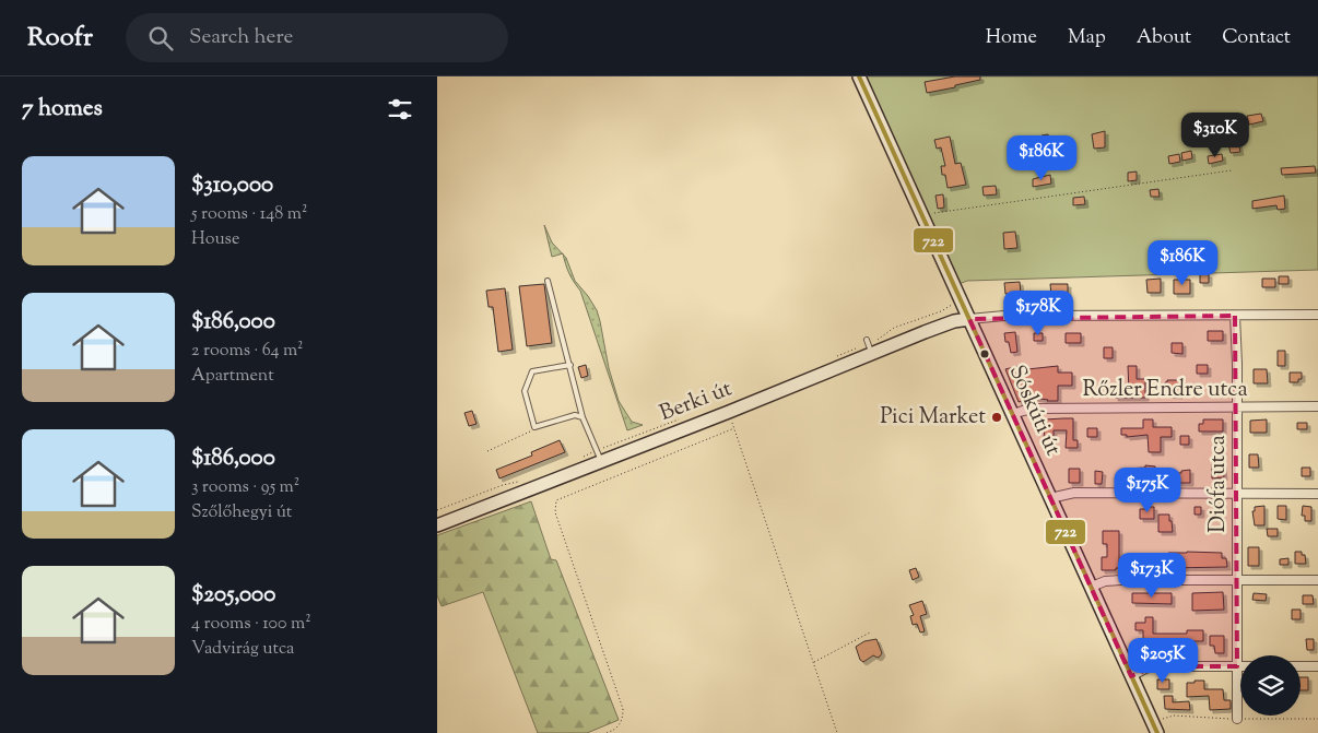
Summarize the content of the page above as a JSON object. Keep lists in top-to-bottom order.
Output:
{
  "streets": {
    "main road": ["Berki út", "Sóskúti út"],
    "street": ["Rőzler Endre utca", "Diófa utca"]
  },
  "crossings": [
    ["Rőzler Endre utca", "Sóskúti út"],
    ["Rőzler Endre utca", "Diófa utca"],
    ["Berki út", "Sóskúti út"]
  ],
  "places": ["Pici Market"],
  "lines": ["transit line 722"],
  "page": {
    "header": "Roofr",
    "search": "Search here",
    "nav": [
      "Home",
      "Map",
      "About",
      "Contact"
    ],
    "heading": "7 homes",
    "price": [
      "$310K",
      "$186K",
      "$186K",
      "$178K",
      "$175K",
      "$173K",
      "$205K"
    ],
    "list": [
      {
        "name": "$310,000",
        "note": "5 rooms · 148 m² · House"
      },
      {
        "name": "$186,000",
        "note": "2 rooms · 64 m² · Apartment"
      },
      {
        "name": "$186,000",
        "note": "3 rooms · 95 m² · Szőlőhegyi út"
      },
      {
        "name": "$205,000",
        "note": "4 rooms · 100 m² · Vadvirág utca"
      }
    ]
  }
}
